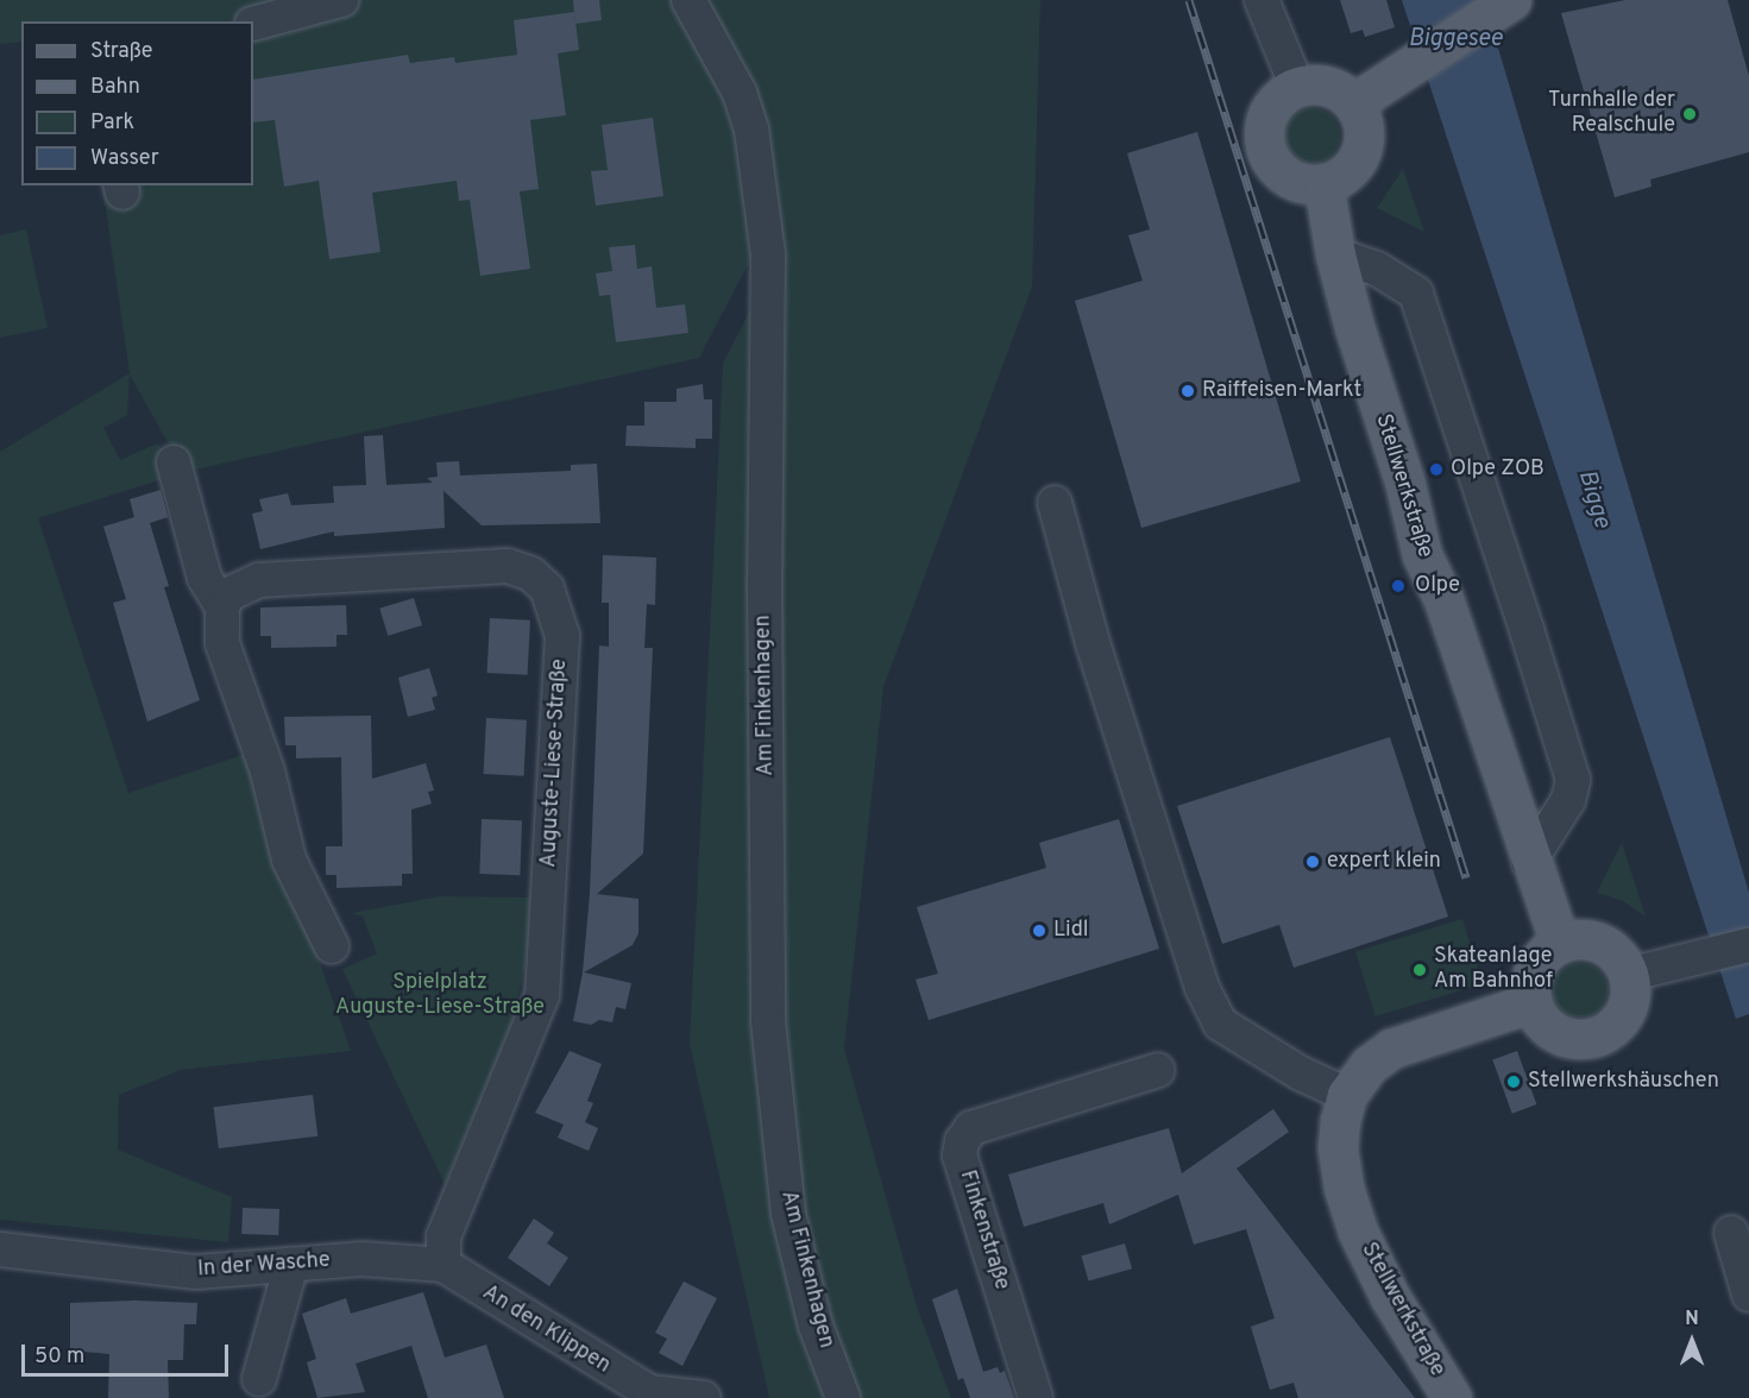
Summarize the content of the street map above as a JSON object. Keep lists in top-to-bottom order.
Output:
{
  "streets": {
    "main road": ["Stellwerkstraße"],
    "street": [
      "Am Finkenhagen",
      "Auguste-Liese-Straße",
      "Finkenstraße",
      "In der Wasche",
      "An den Klippen"
    ]
  },
  "crossings": [
    ["Auguste-Liese-Straße", "In der Wasche"],
    ["Auguste-Liese-Straße", "An den Klippen"],
    ["In der Wasche", "An den Klippen"]
  ],
  "water": ["Biggesee", "Bigge"],
  "parks": ["Spielplatz Auguste-Liese-Straße"],
  "places": [
    "Turnhalle der Realschule",
    "Raiffeisen-Markt",
    "Olpe ZOB",
    "Olpe",
    "expert klein",
    "Lidl",
    "Skateanlage Am Bahnhof",
    "Stellwerkshäuschen"
  ],
  "legend": [
    "Straße",
    "Bahn",
    "Park",
    "Wasser"
  ],
  "scale_bar": "50 m",
  "north": "top"
}
